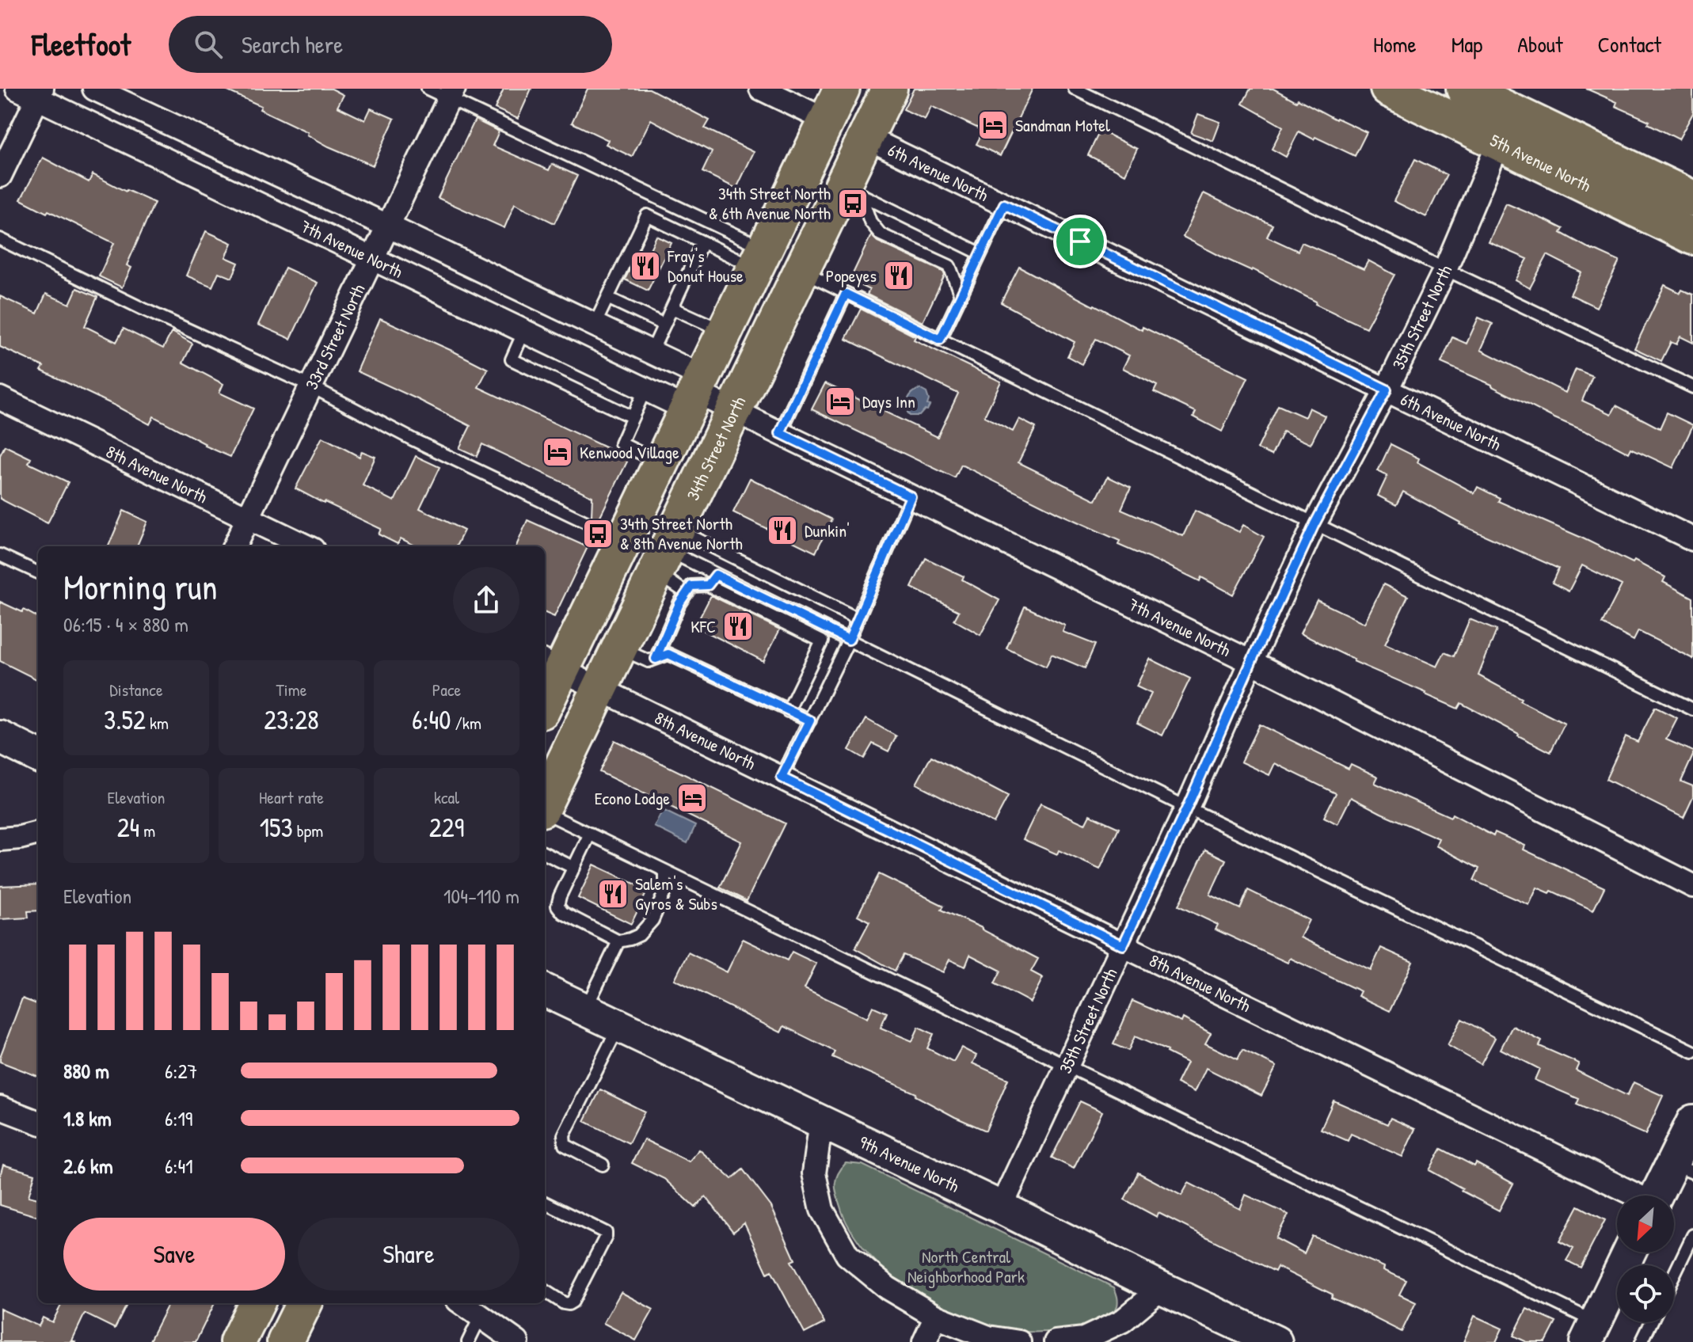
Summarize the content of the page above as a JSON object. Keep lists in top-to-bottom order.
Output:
{
  "streets": {
    "main road": ["5th Avenue North", "34th Street North"],
    "street": [
      "6th Avenue North",
      "7th Avenue North",
      "35th Street North",
      "33rd Street North",
      "8th Avenue North",
      "9th Avenue North"
    ]
  },
  "crossings": [
    ["5th Avenue North", "35th Street North"],
    ["6th Avenue North", "35th Street North"],
    ["6th Avenue North", "34th Street North"],
    ["7th Avenue North", "35th Street North"],
    ["7th Avenue North", "33rd Street North"],
    ["7th Avenue North", "34th Street North"],
    ["35th Street North", "8th Avenue North"],
    ["35th Street North", "9th Avenue North"],
    ["33rd Street North", "8th Avenue North"],
    ["34th Street North", "8th Avenue North"]
  ],
  "parks": ["North Central Neighborhood Park"],
  "places": {
    "hotel": [
      "Sandman Motel",
      "Days Inn",
      "Kenwood Village",
      "Econo Lodge"
    ],
    "bus stop": ["34th Street North & 6th Avenue North", "34th Street North & 8th Avenue North"],
    "restaurant": [
      "Fray's Donut House",
      "Popeyes",
      "Dunkin'",
      "KFC",
      "Salem's Gyros & Subs"
    ]
  },
  "north": "bottom left",
  "page": {
    "header": "Fleetfoot",
    "search": "Search here",
    "nav": [
      "Home",
      "Map",
      "About",
      "Contact"
    ],
    "heading": ["Morning run", "06:15 · 4 × 880 m"],
    "stats": [
      ["Distance", "3.52 km"],
      ["Time", "23:28"],
      ["Pace", "6:40 /km"],
      ["Elevation", "24 m"],
      ["Heart rate", "153 bpm"],
      ["kcal", "229"]
    ],
    "chart": ["Elevation", "104–110 m"],
    "list": [
      {
        "name": "880 m",
        "note": "6:27"
      },
      {
        "name": "1.8 km",
        "note": "6:19"
      },
      {
        "name": "2.6 km",
        "note": "6:41"
      }
    ],
    "buttons": ["Save", "Share"]
  }
}
